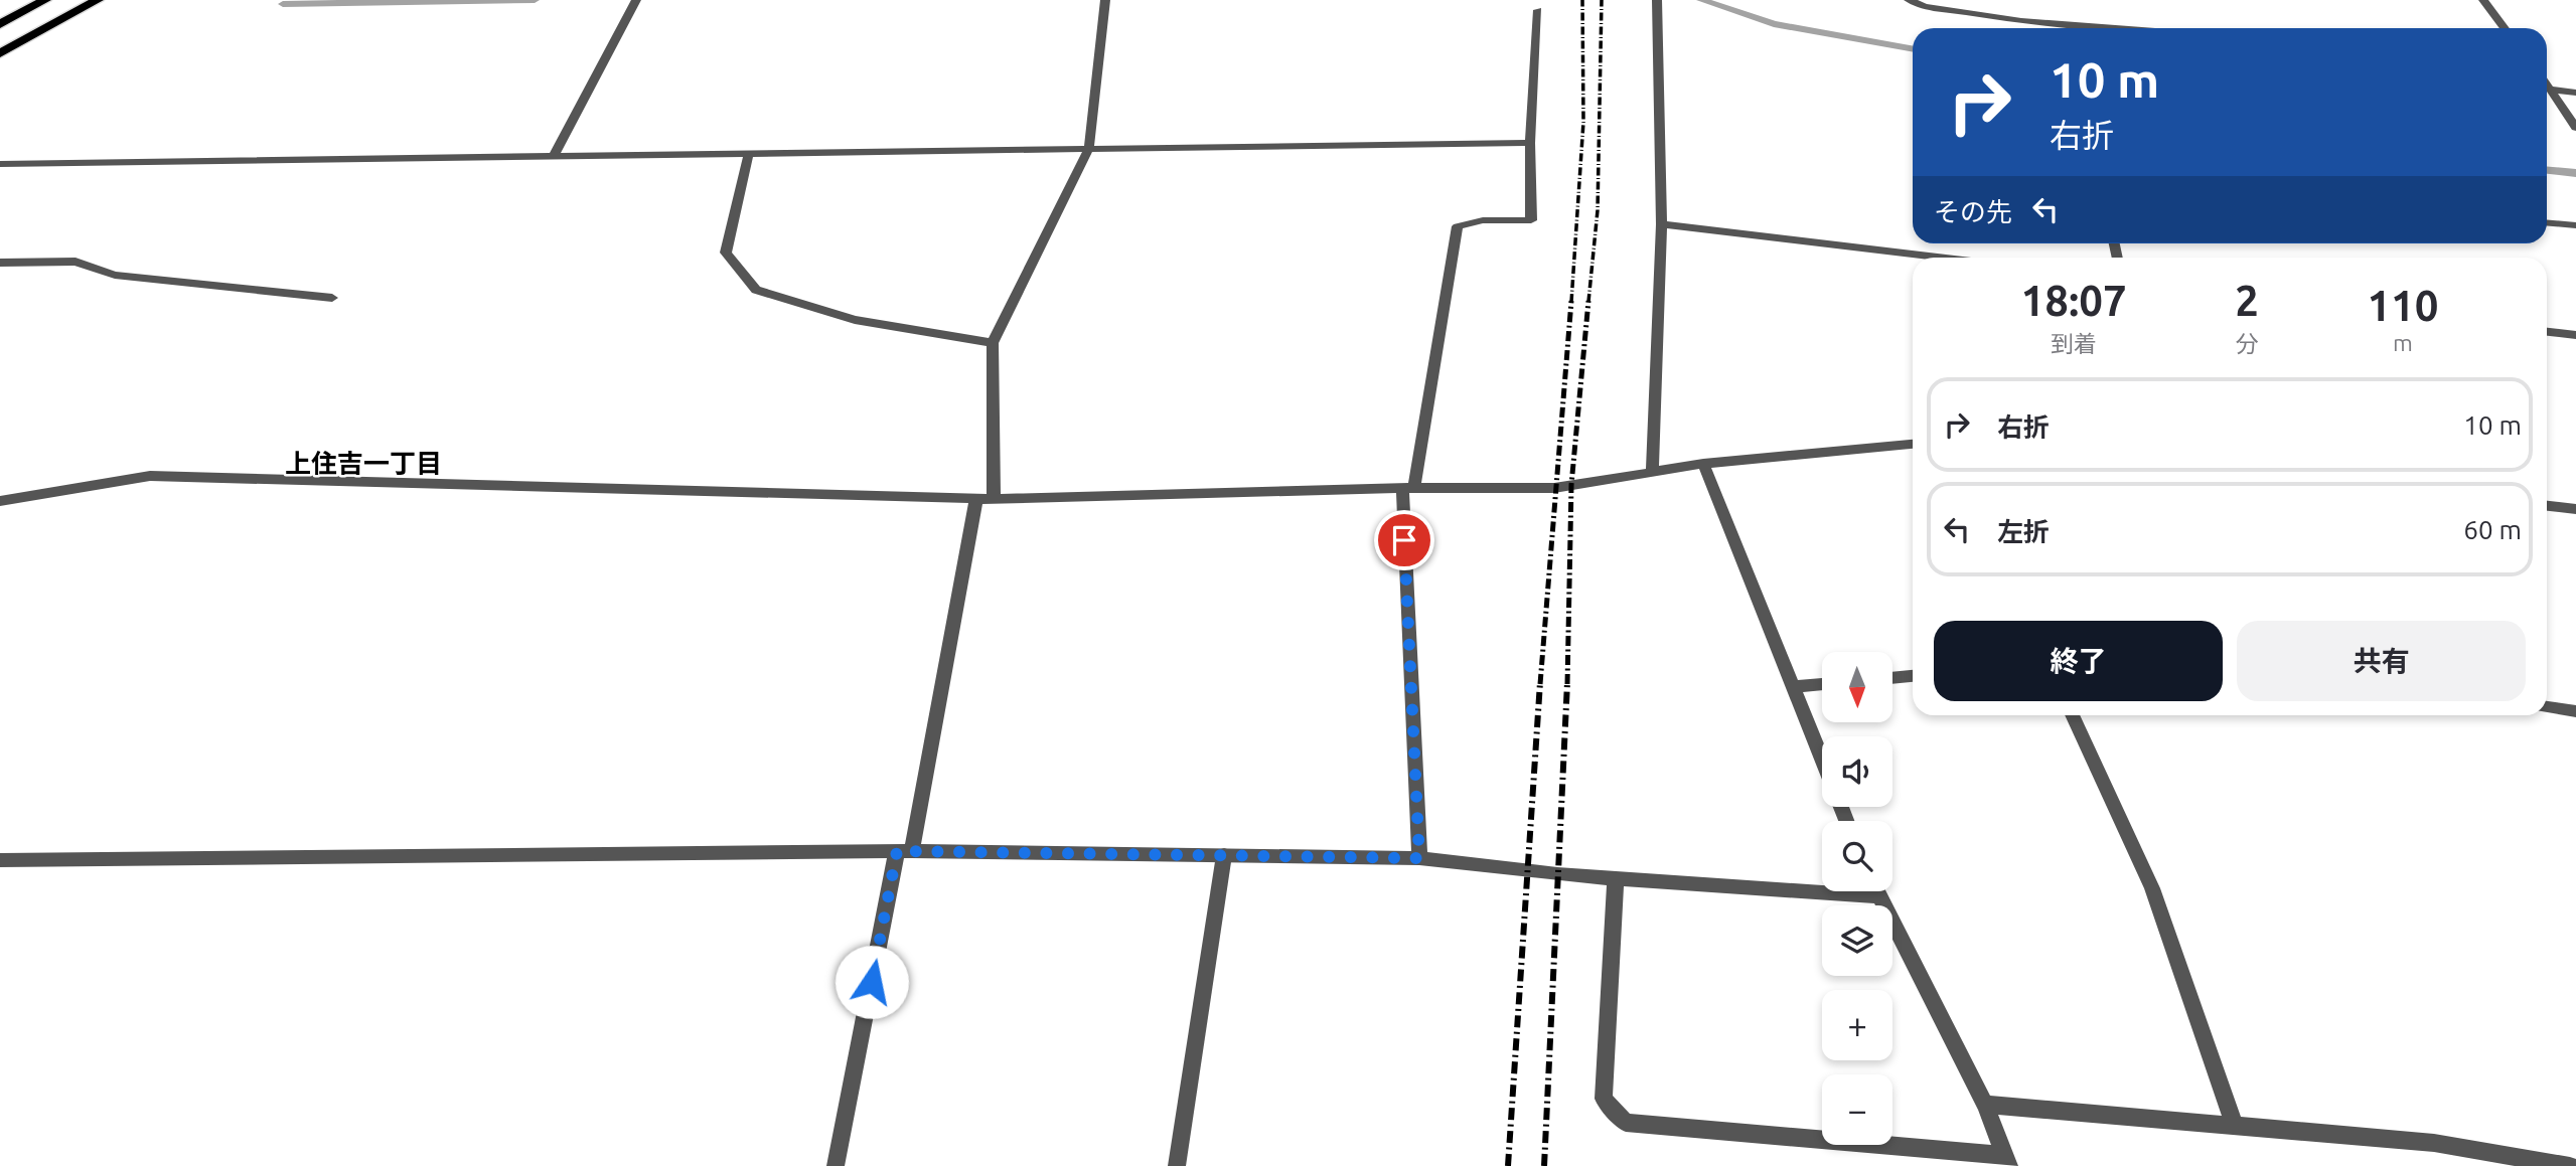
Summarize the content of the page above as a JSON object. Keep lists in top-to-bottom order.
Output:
{
  "districts": ["上住吉一丁目"],
  "north": "bottom",
  "page": {
    "turn": ["10 m", "右折"],
    "then": "その先",
    "eta": [
      "18:07",
      "到着",
      "2",
      "分",
      "110",
      "m"
    ],
    "list": [
      {
        "name": "右折",
        "value": "10 m"
      },
      {
        "name": "左折",
        "value": "60 m"
      }
    ],
    "buttons": ["終了", "共有"],
    "map_buttons": ["+", "−"]
  }
}
